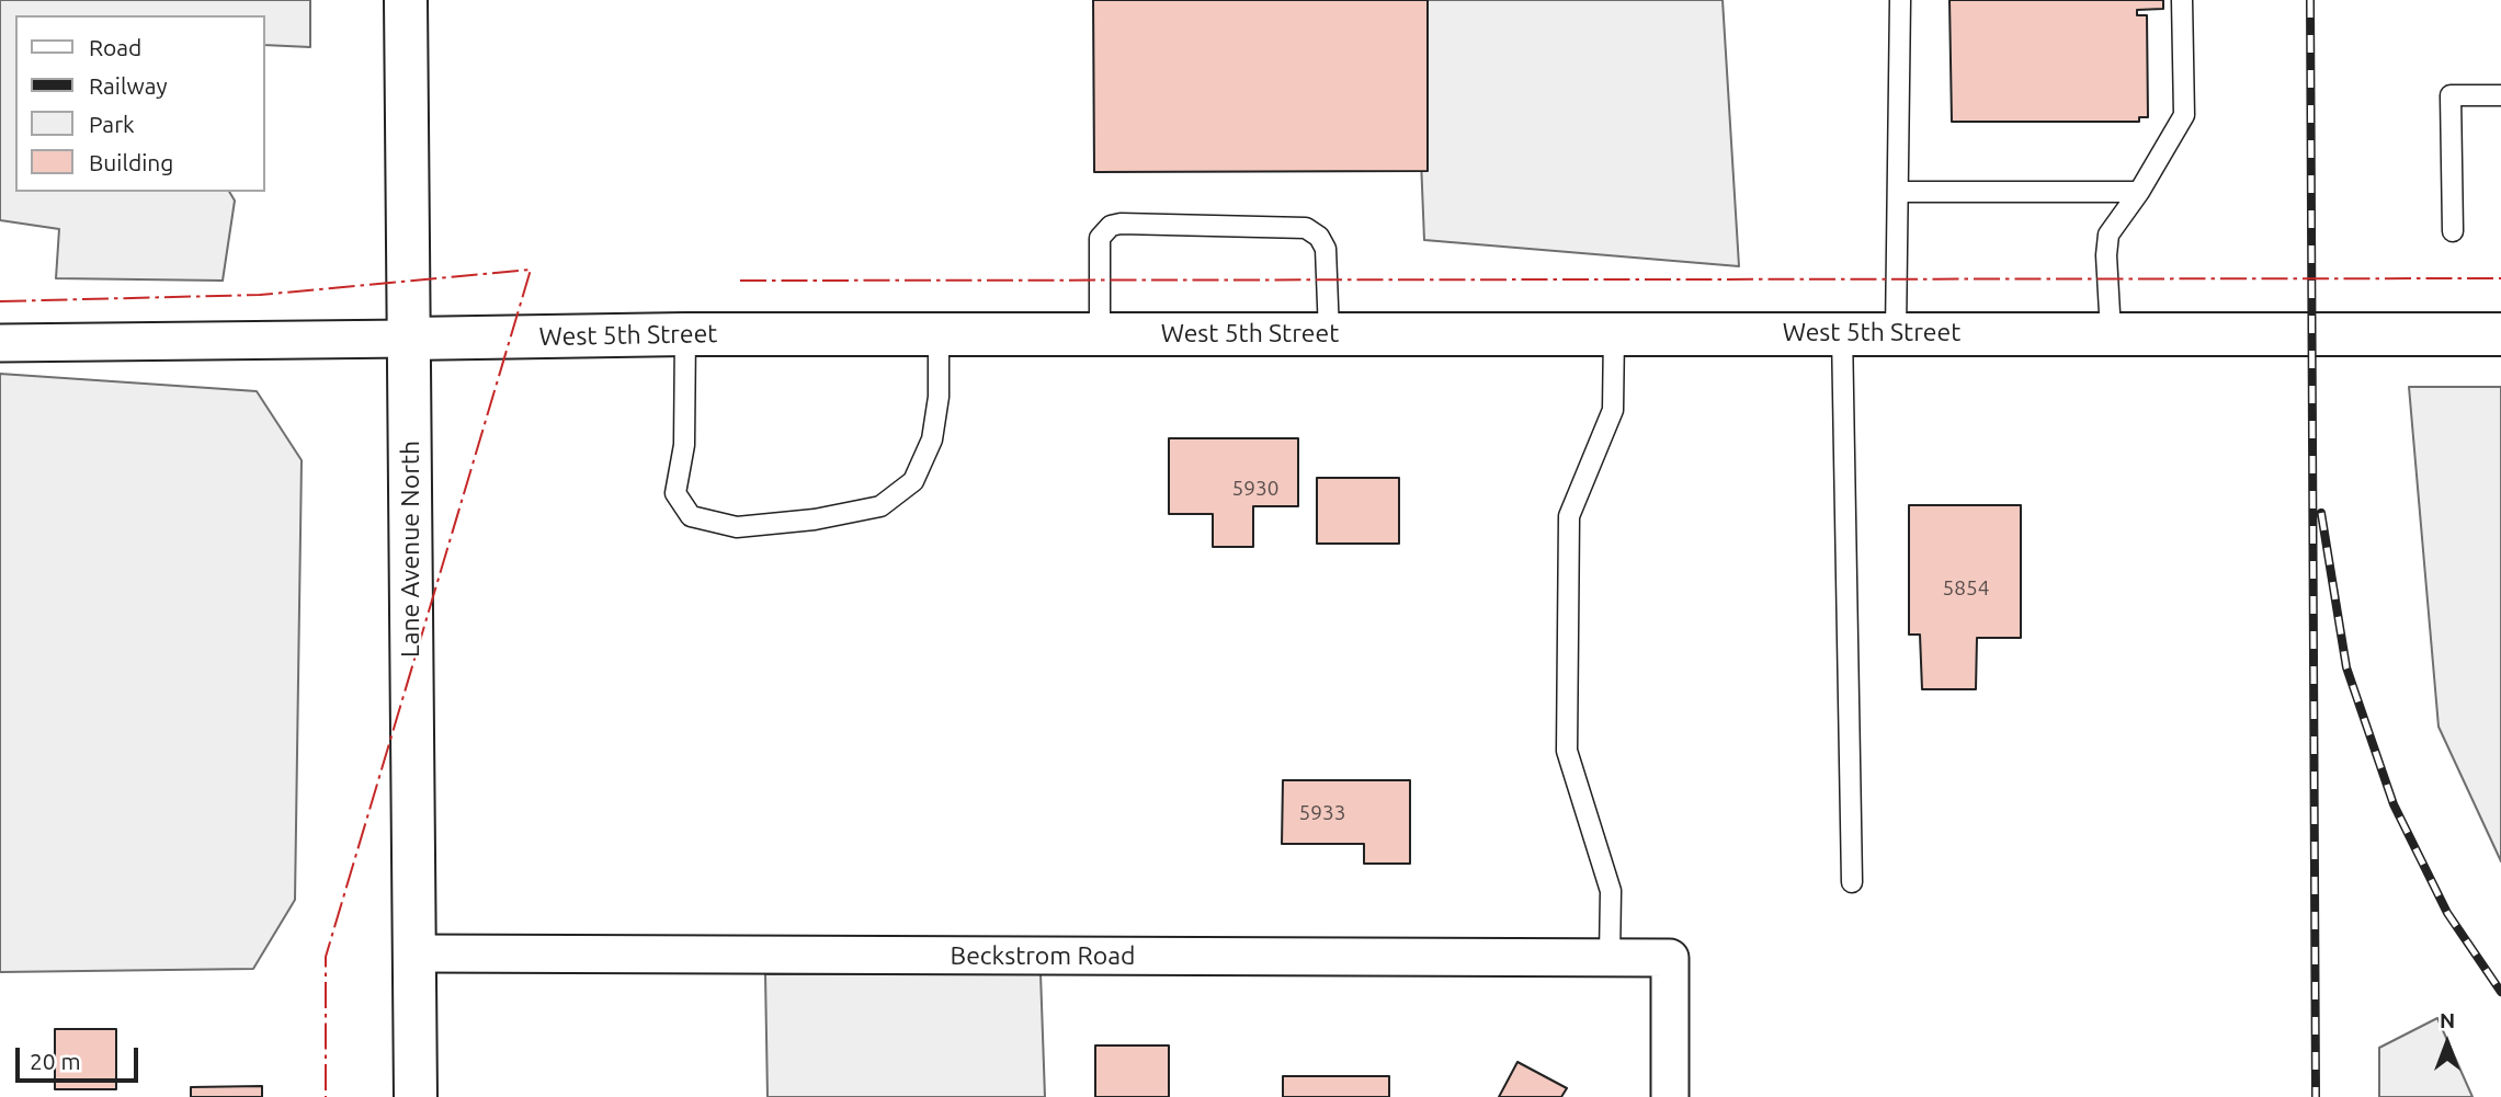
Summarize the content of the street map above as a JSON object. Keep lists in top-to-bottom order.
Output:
{
  "streets": {
    "street": ["West 5th Street", "Lane Avenue North", "Beckstrom Road"]
  },
  "crossings": [
    ["West 5th Street", "Lane Avenue North"],
    ["Lane Avenue North", "Beckstrom Road"]
  ],
  "house_numbers": ["5930", "5854", "5933"],
  "legend": [
    "Road",
    "Railway",
    "Park",
    "Building"
  ],
  "scale_bar": "20 m",
  "north": "top"
}
